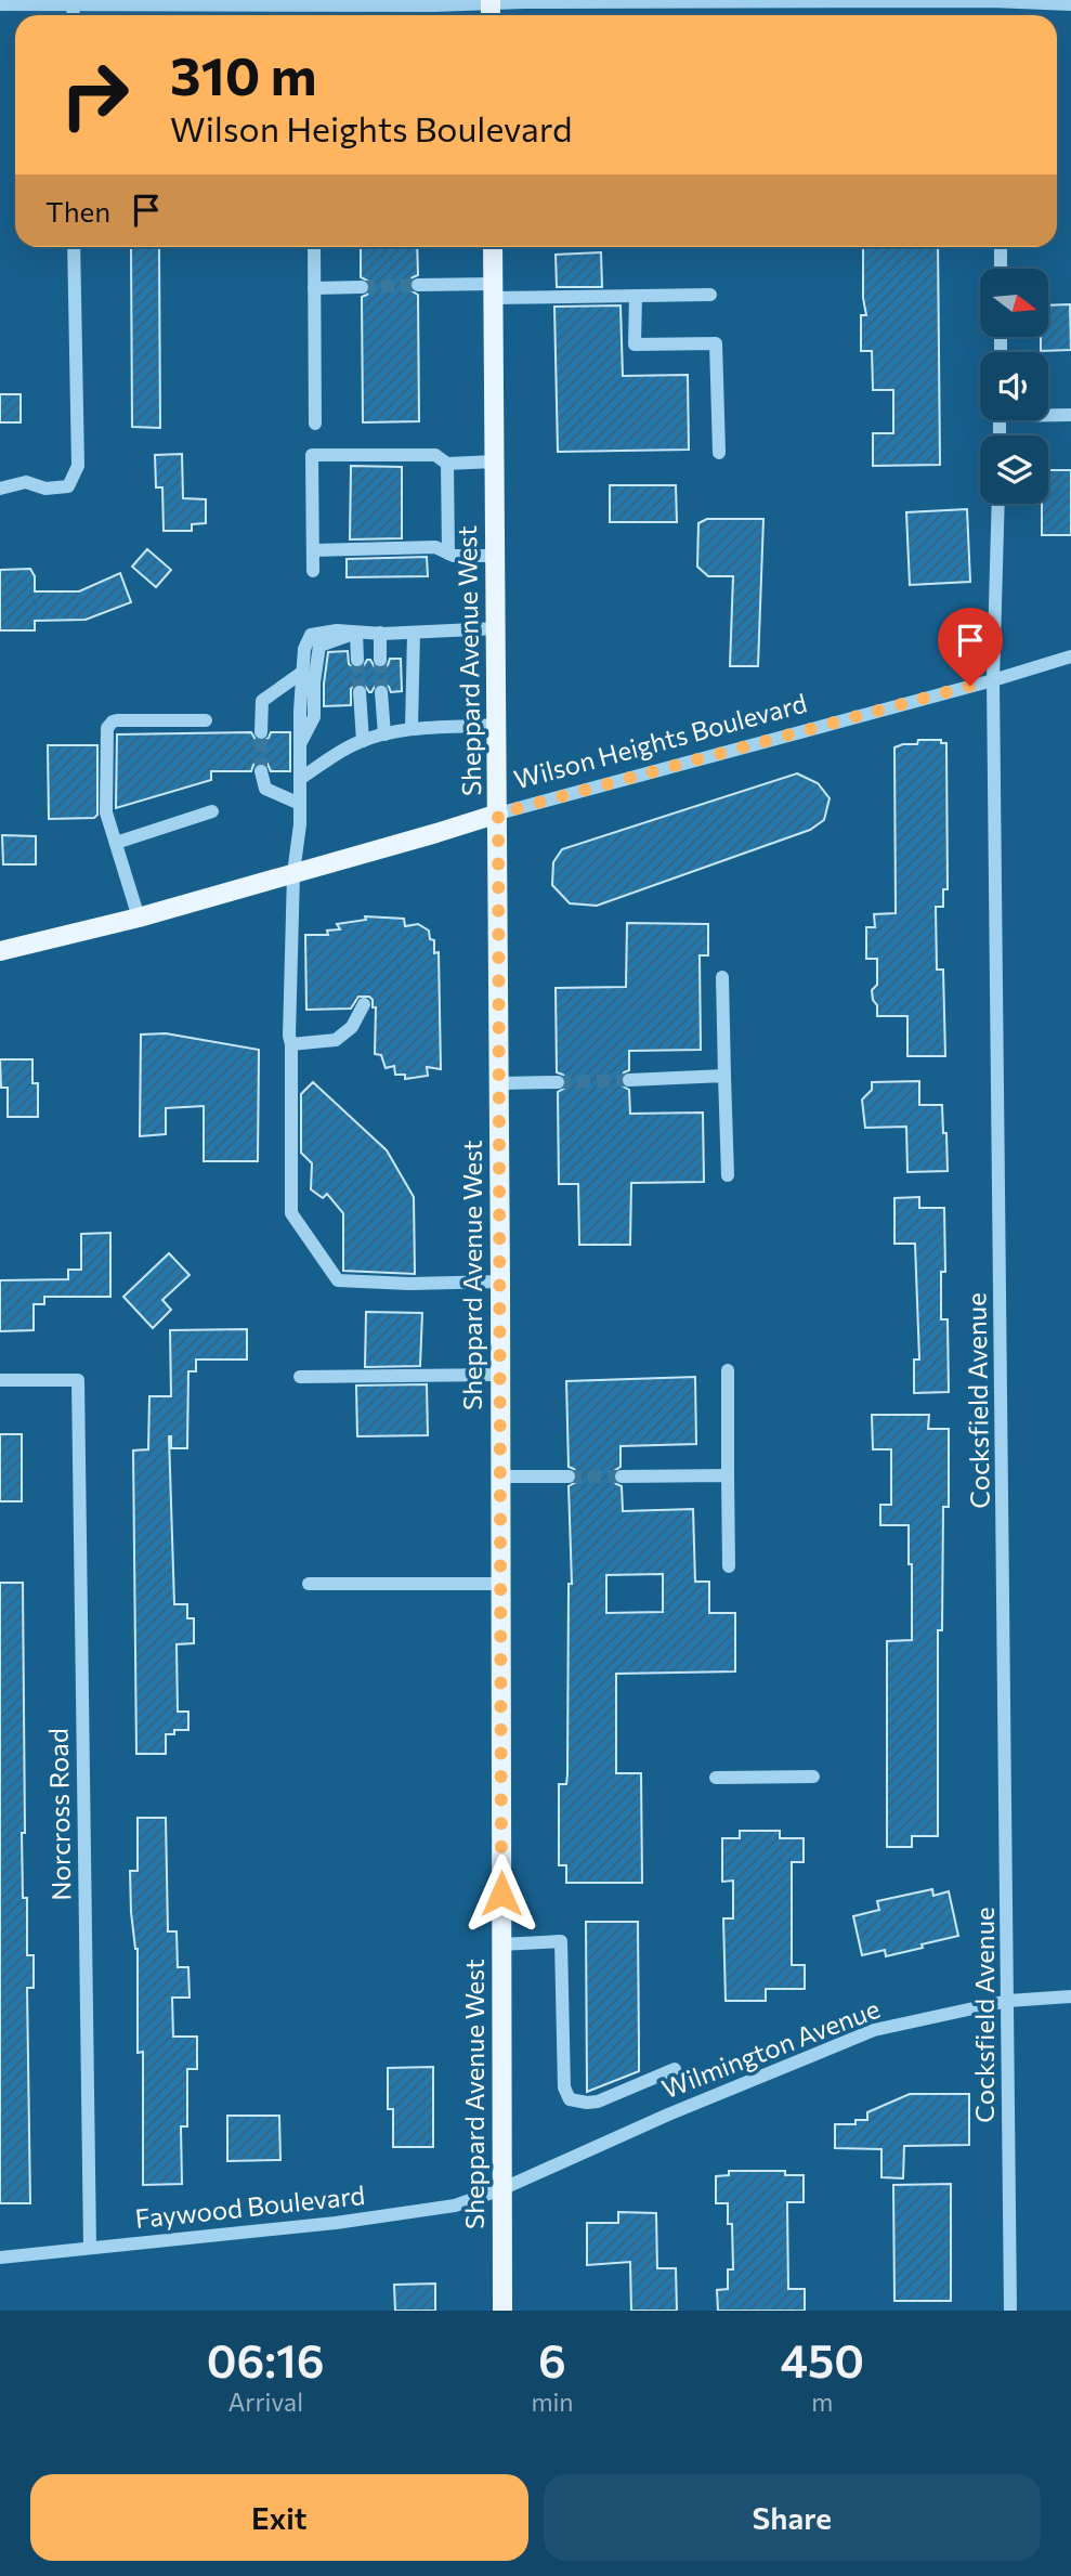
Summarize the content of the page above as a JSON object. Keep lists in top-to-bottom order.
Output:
{
  "streets": {
    "main road": ["Sheppard Avenue West", "Wilson Heights Boulevard"],
    "street": [
      "Cocksfield Avenue",
      "Norcross Road",
      "Wilmington Avenue",
      "Faywood Boulevard"
    ]
  },
  "crossings": [
    ["Sheppard Avenue West", "Wilson Heights Boulevard"],
    ["Sheppard Avenue West", "Wilmington Avenue"],
    ["Sheppard Avenue West", "Faywood Boulevard"],
    ["Wilson Heights Boulevard", "Cocksfield Avenue"],
    ["Cocksfield Avenue", "Wilmington Avenue"],
    ["Norcross Road", "Faywood Boulevard"],
    ["Wilmington Avenue", "Faywood Boulevard"]
  ],
  "north": "right",
  "page": {
    "turn": ["310 m", "Wilson Heights Boulevard"],
    "then": "Then",
    "eta": [
      "06:16",
      "Arrival",
      "6",
      "min",
      "450",
      "m"
    ],
    "buttons": ["Exit", "Share"]
  }
}
